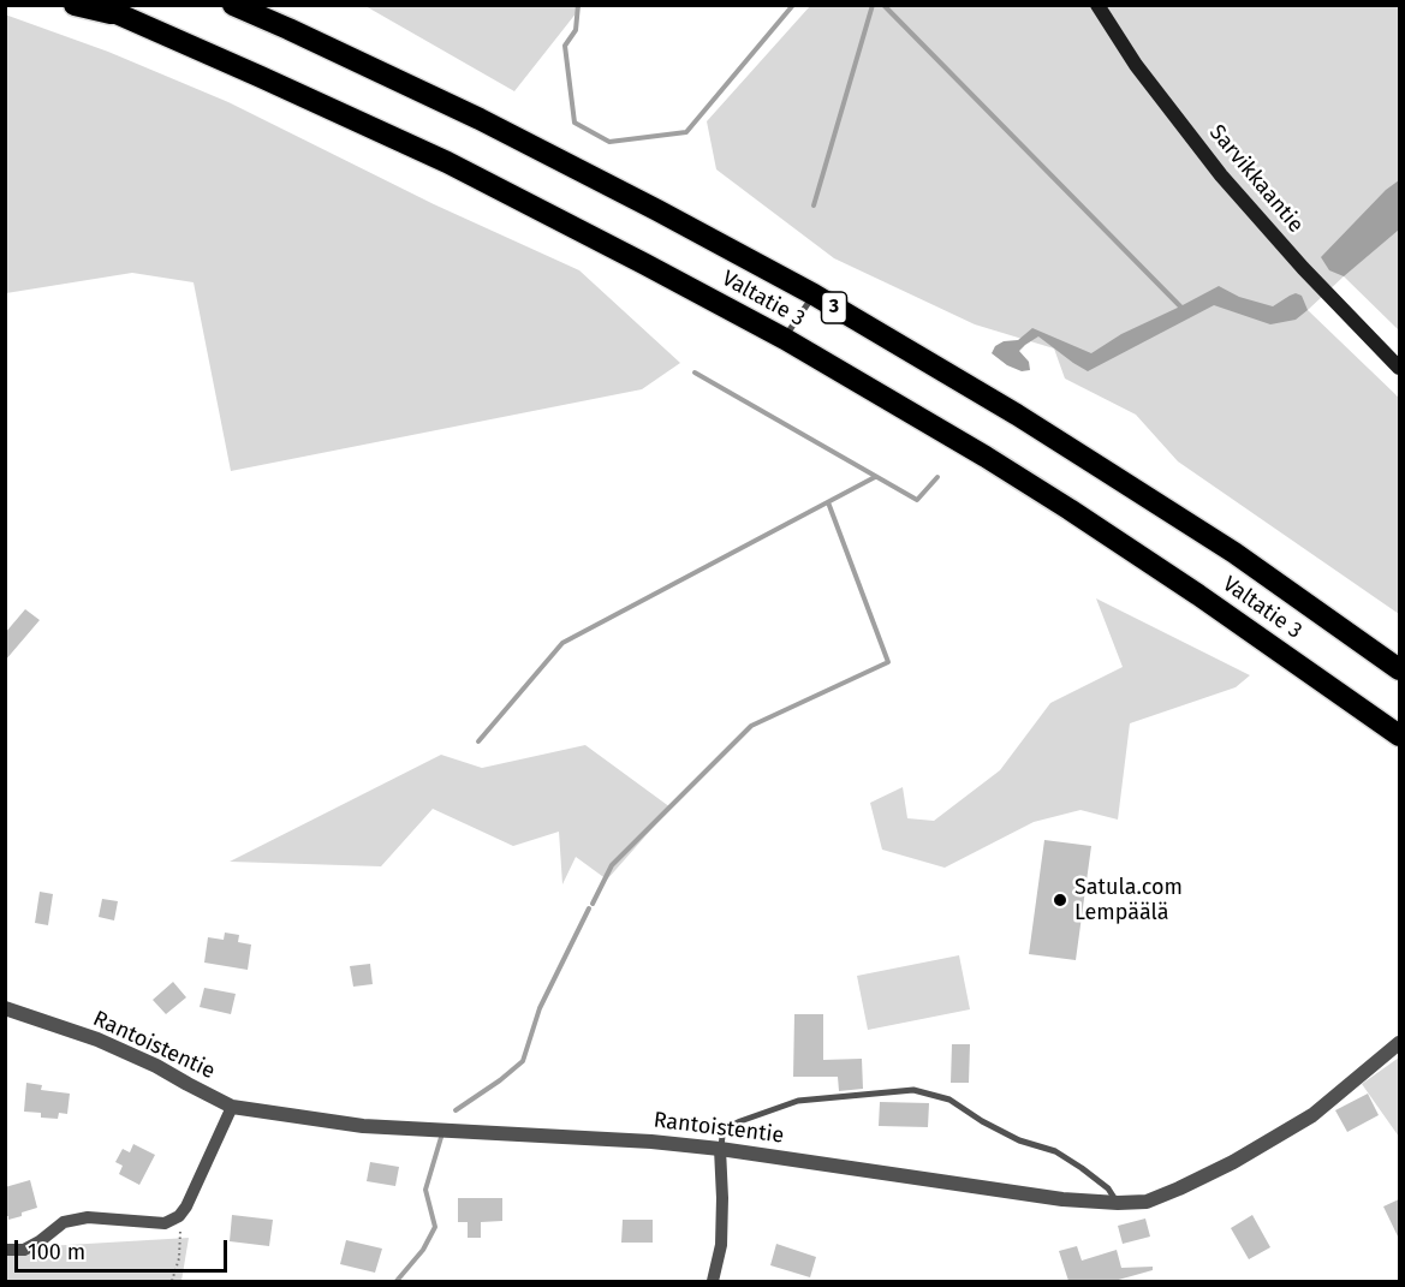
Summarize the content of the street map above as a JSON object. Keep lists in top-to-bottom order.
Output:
{
  "streets": {
    "highway": ["Valtatie 3", "3"],
    "main road": ["Sarvikkaantie"],
    "street": ["Rantoistentie"]
  },
  "places": ["Satula.com Lempäälä"],
  "scale_bar": "100 m"
}
